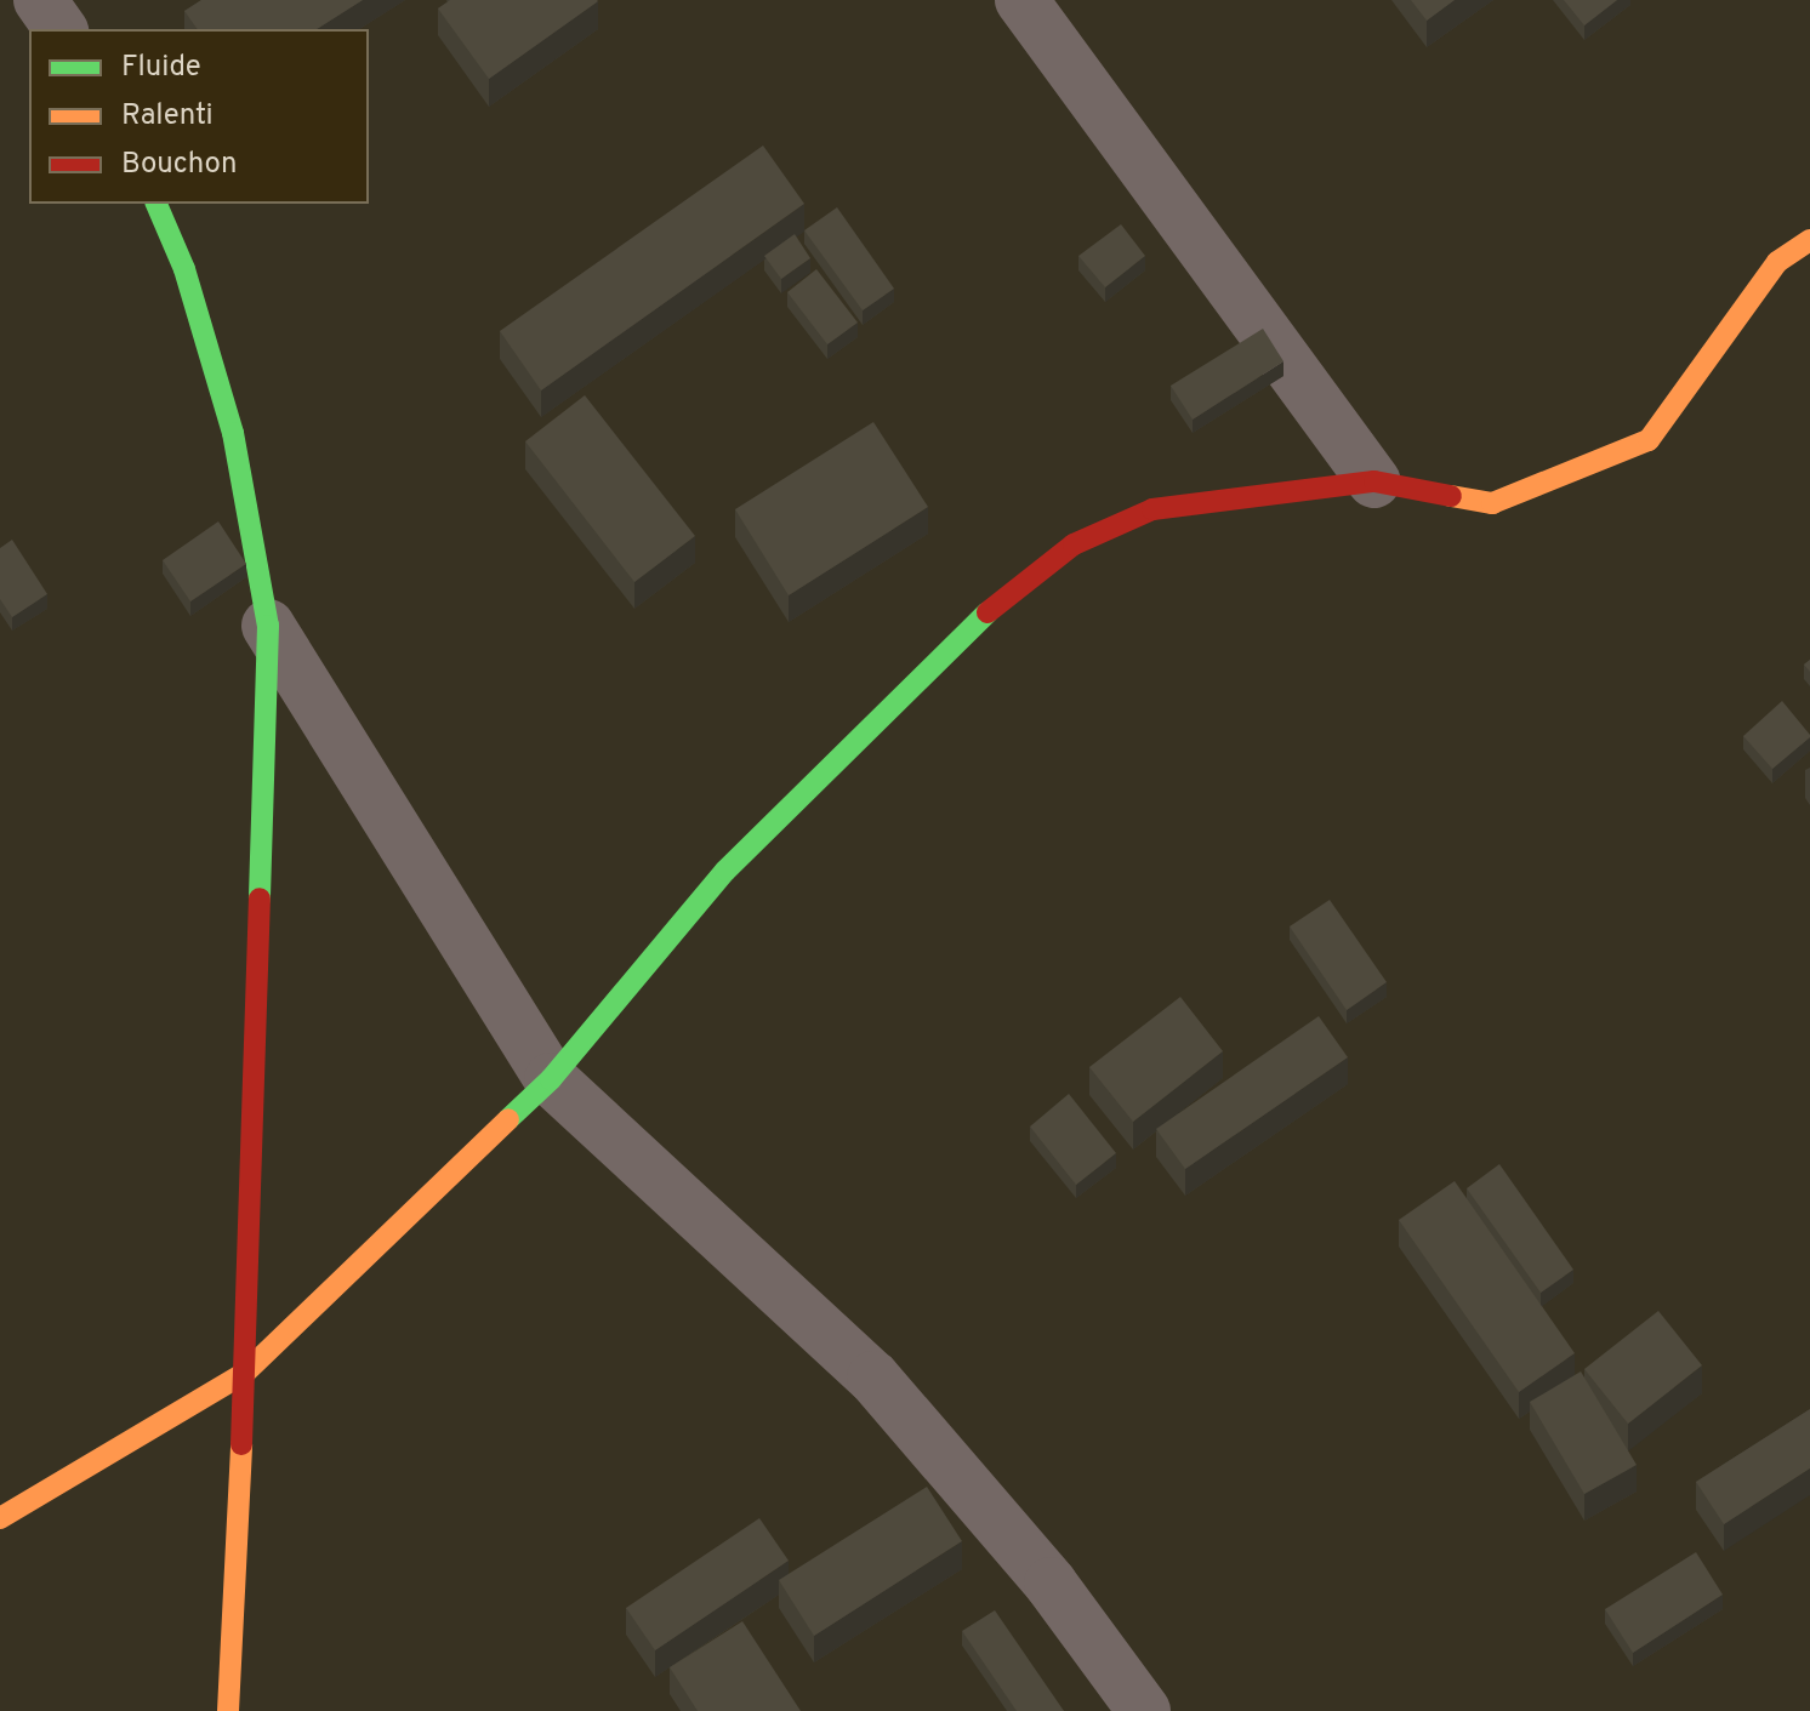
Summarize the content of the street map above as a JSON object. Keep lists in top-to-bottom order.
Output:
{
  "legend": ["Fluide", "Ralenti", "Bouchon"]
}
